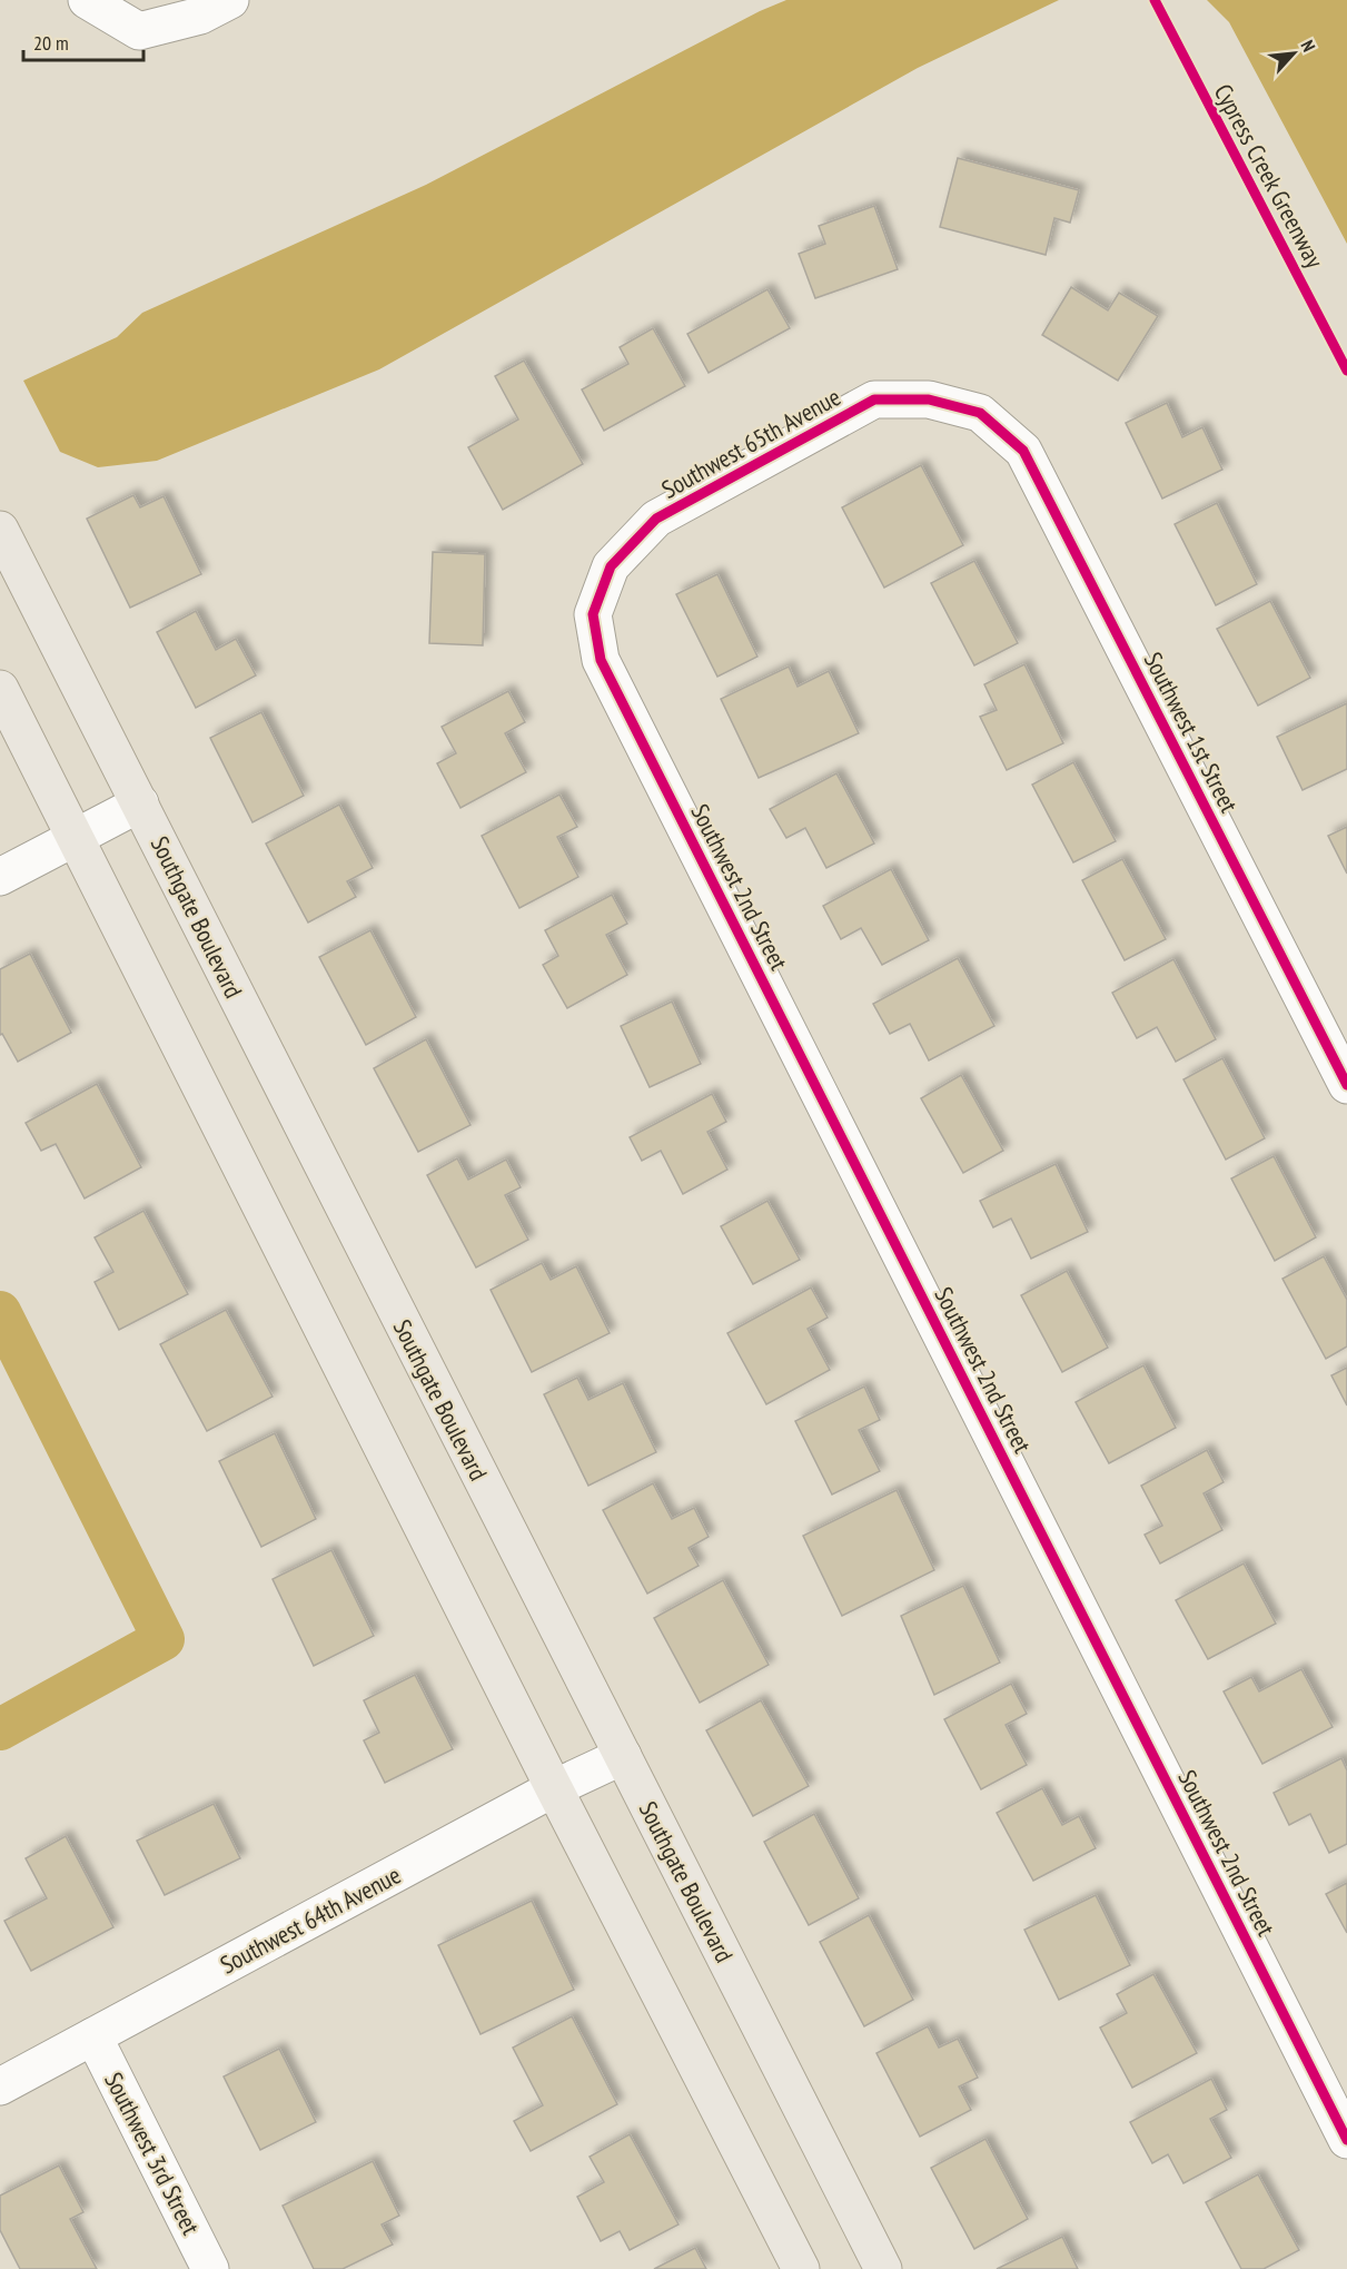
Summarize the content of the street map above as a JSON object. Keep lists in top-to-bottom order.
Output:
{
  "streets": {
    "main road": ["Southgate Boulevard"],
    "street": [
      "Southwest 65th Avenue",
      "Southwest 1st Street",
      "Southwest 2nd Street",
      "Southwest 64th Avenue",
      "Southwest 3rd Street"
    ],
    "cycle path": ["Cypress Creek Greenway"]
  },
  "crossings": [
    ["Southwest 65th Avenue", "Southwest 1st Street"],
    ["Southwest 65th Avenue", "Southwest 2nd Street"],
    ["Southgate Boulevard", "Southwest 64th Avenue"],
    ["Southwest 64th Avenue", "Southwest 3rd Street"]
  ],
  "scale_bar": "20 m",
  "north": "top right"
}
